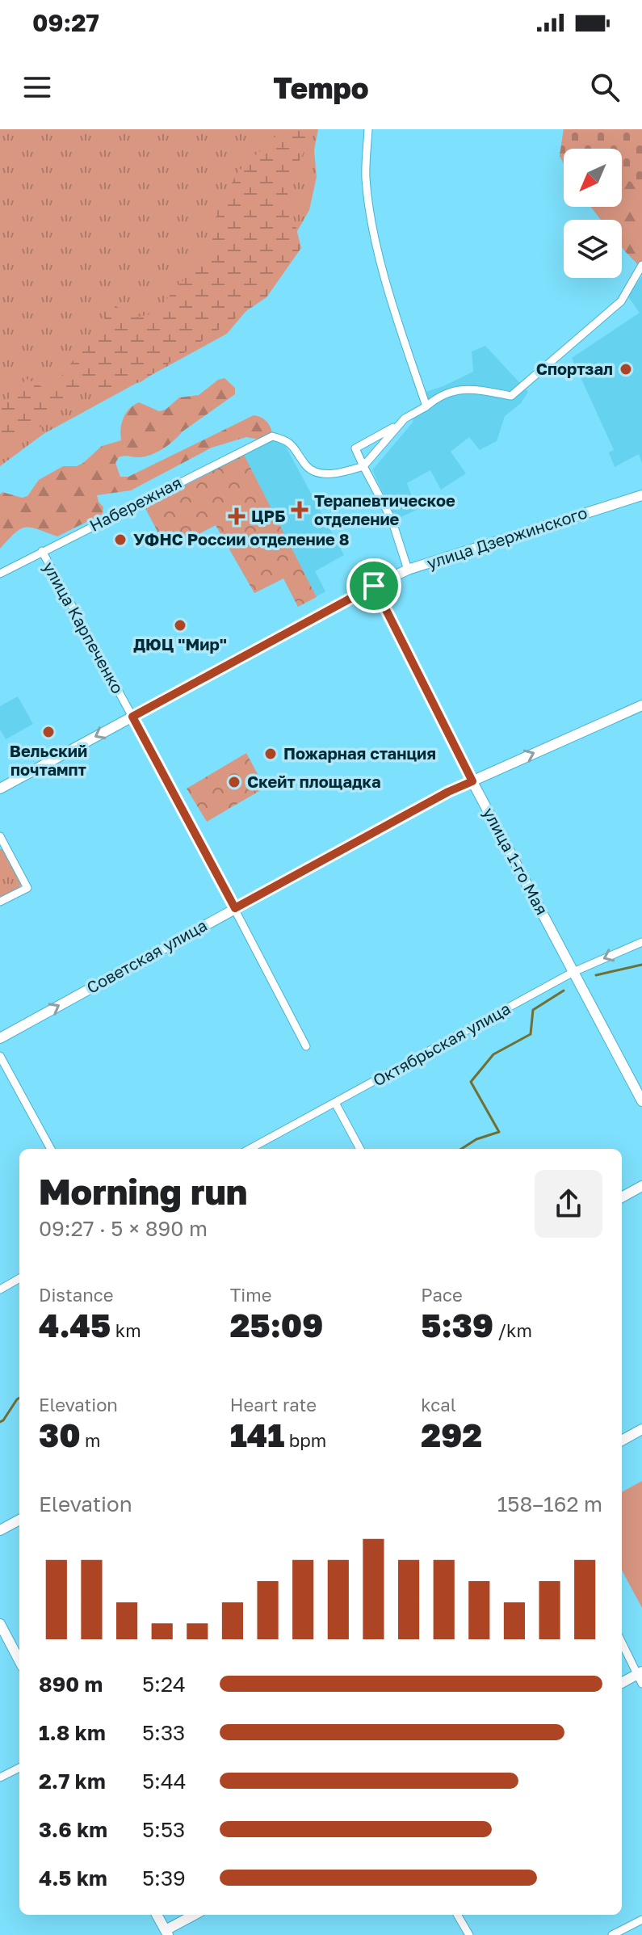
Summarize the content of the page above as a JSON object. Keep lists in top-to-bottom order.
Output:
{
  "streets": {
    "main road": ["улица Дзержинского", "улица 1-го Мая", "Советская улица"],
    "street": ["Набережная", "улица Карпеченко", "Октябрьская улица"]
  },
  "crossings": [
    ["Набережная", "улица Карпеченко"],
    ["улица Дзержинского", "улица Карпеченко"],
    ["улица Дзержинского", "улица 1-го Мая"],
    ["улица Карпеченко", "Советская улица"],
    ["улица 1-го Мая", "Советская улица"],
    ["улица 1-го Мая", "Октябрьская улица"]
  ],
  "one_way": ["Советская улица"],
  "places": {
    "other": [
      "Спортзал",
      "УФНС России отделение 8",
      "ДЮЦ \"Мир\"",
      "Вельский почтампт",
      "Пожарная станция",
      "Скейт площадка"
    ],
    "health": ["Терапевтическое отделение", "ЦРБ"]
  },
  "north": "bottom left",
  "page": {
    "status": "09:27",
    "header": "Tempo",
    "heading": ["Morning run", "09:27 · 5 × 890 m"],
    "stats": [
      ["Distance", "4.45 km"],
      ["Time", "25:09"],
      ["Pace", "5:39 /km"],
      ["Elevation", "30 m"],
      ["Heart rate", "141 bpm"],
      ["kcal", "292"]
    ],
    "chart": ["Elevation", "158–162 m"],
    "list": [
      {
        "name": "890 m",
        "note": "5:24"
      },
      {
        "name": "1.8 km",
        "note": "5:33"
      },
      {
        "name": "2.7 km",
        "note": "5:44"
      },
      {
        "name": "3.6 km",
        "note": "5:53"
      },
      {
        "name": "4.5 km",
        "note": "5:39"
      }
    ]
  }
}
